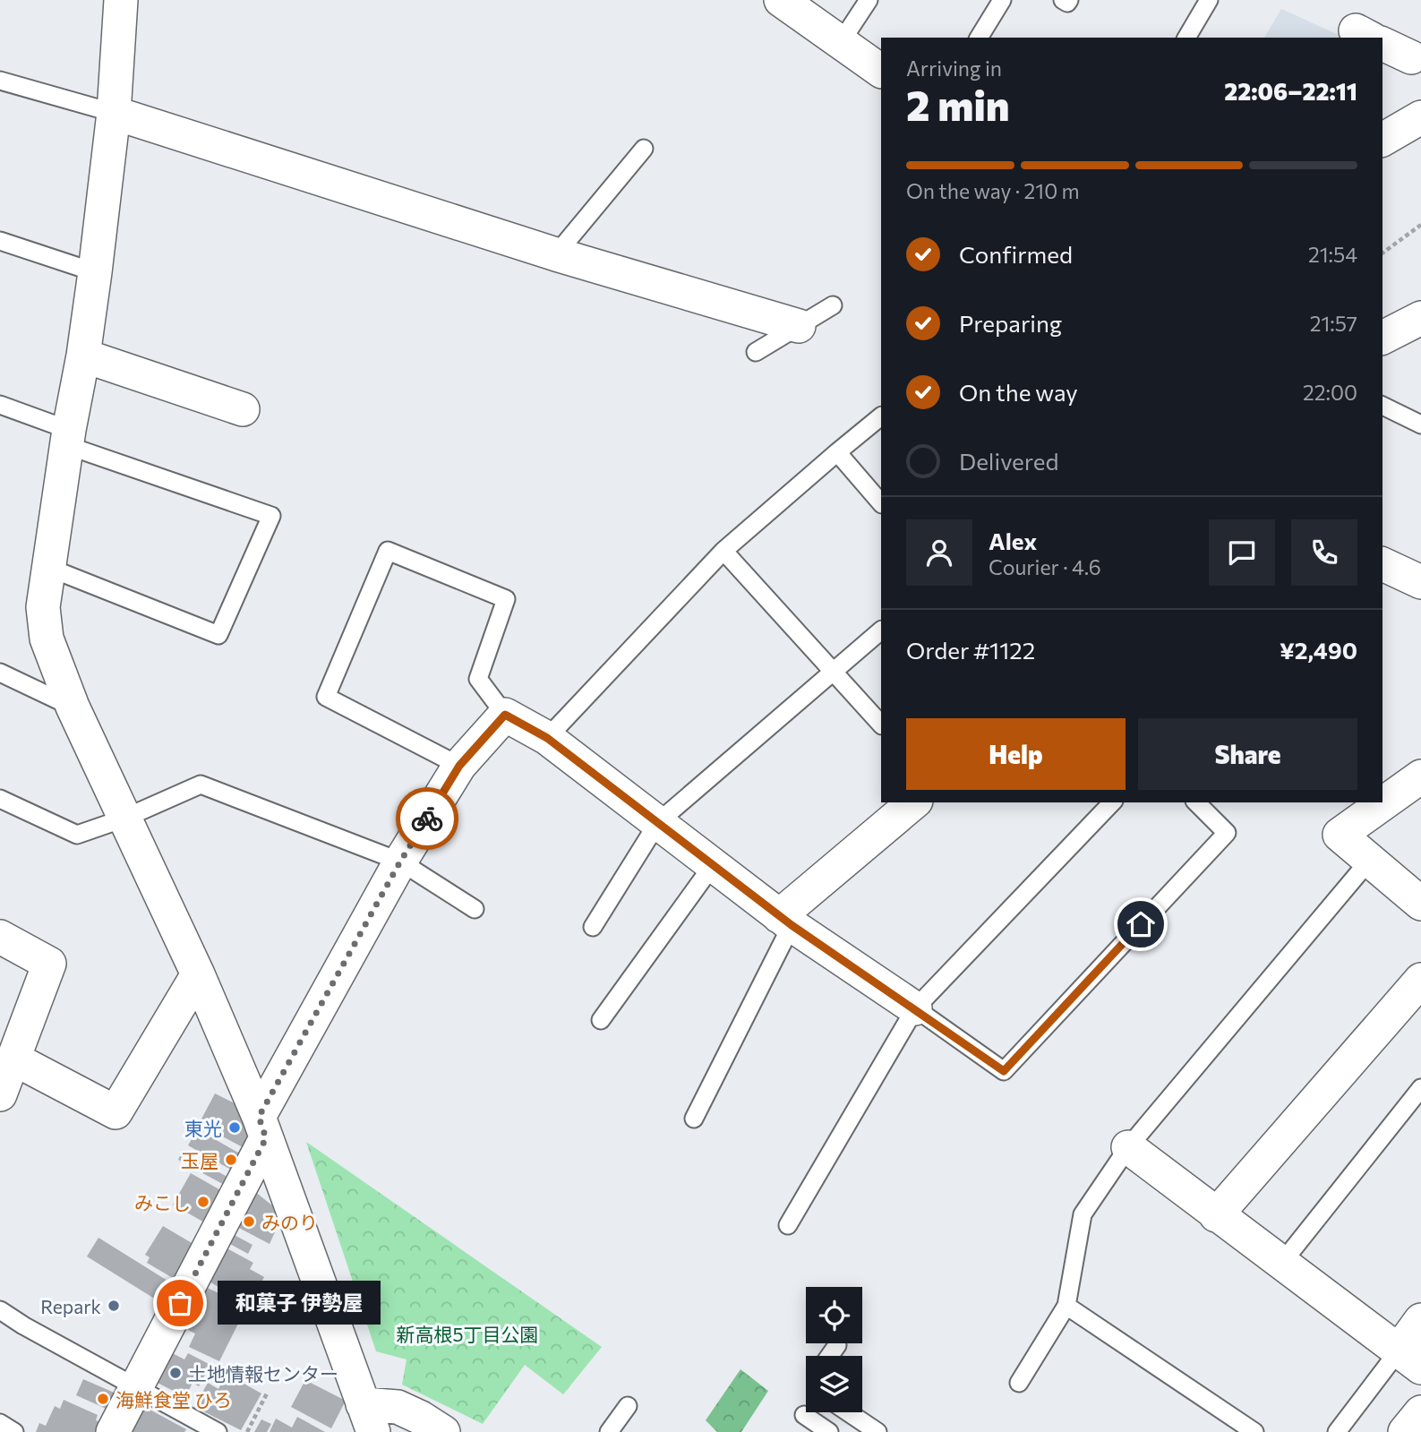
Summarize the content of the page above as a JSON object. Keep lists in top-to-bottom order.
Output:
{
  "parks": ["新高根5丁目公園"],
  "places": [
    "東光",
    "玉屋",
    "みこし",
    "みのり",
    "和菓子 伊勢屋",
    "Repark",
    "土地情報センター",
    "海鮮食堂 ひろ"
  ],
  "page": {
    "heading": ["2 min", "Arriving in", "22:06–22:11"],
    "panel": [
      "Alex",
      "Courier · 4.6",
      "Order #1122",
      "¥2,490"
    ],
    "bar": "On the way · 210 m",
    "list": [
      ["Confirmed", "21:54"],
      ["Preparing", "21:57"],
      ["On the way", "22:00"],
      "Delivered"
    ],
    "buttons": ["Help", "Share"],
    "bubble": "和菓子 伊勢屋"
  }
}
